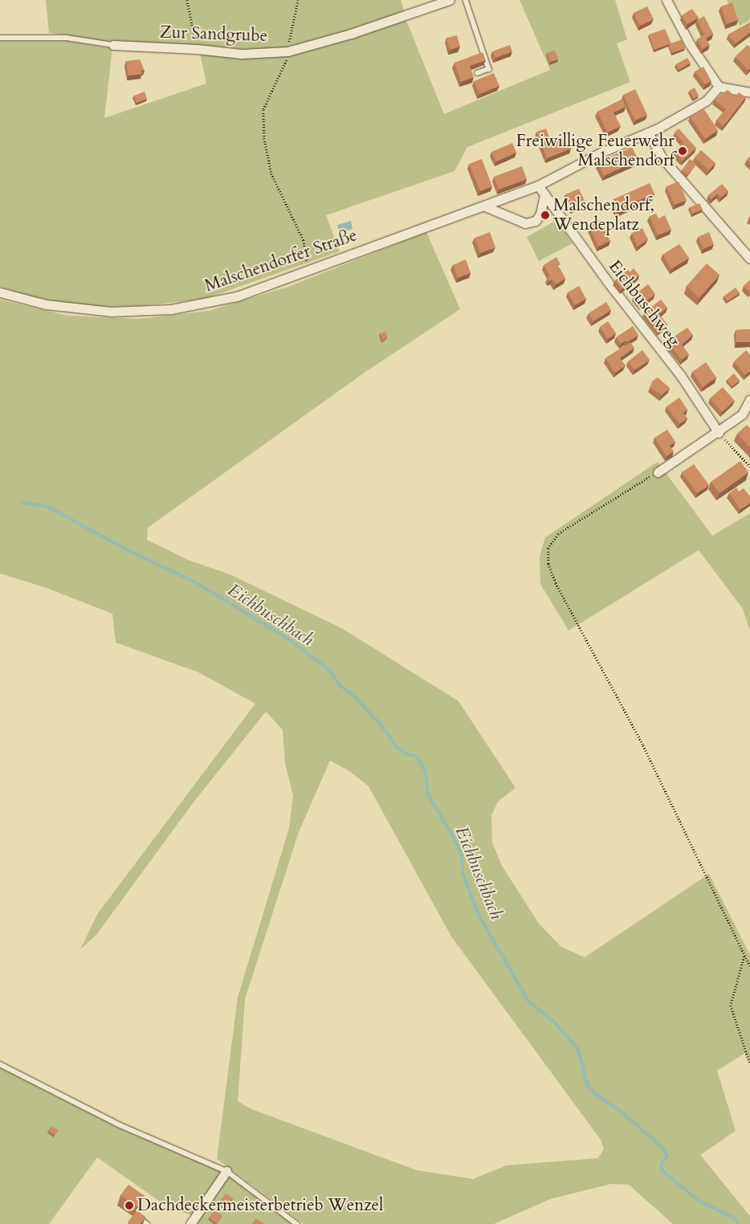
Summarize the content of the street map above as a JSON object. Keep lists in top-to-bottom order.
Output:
{
  "streets": {
    "street": ["Zur Sandgrube", "Malschendorfer Straße", "Eichbuschweg"]
  },
  "crossings": [
    ["Malschendorfer Straße", "Eichbuschweg"]
  ],
  "water": ["Eichbuschbach"],
  "places": ["Freiwillige Feuerwehr Malschendorf", "Malschendorf, Wendeplatz", "Dachdeckermeisterbetrieb Wenzel"]
}
